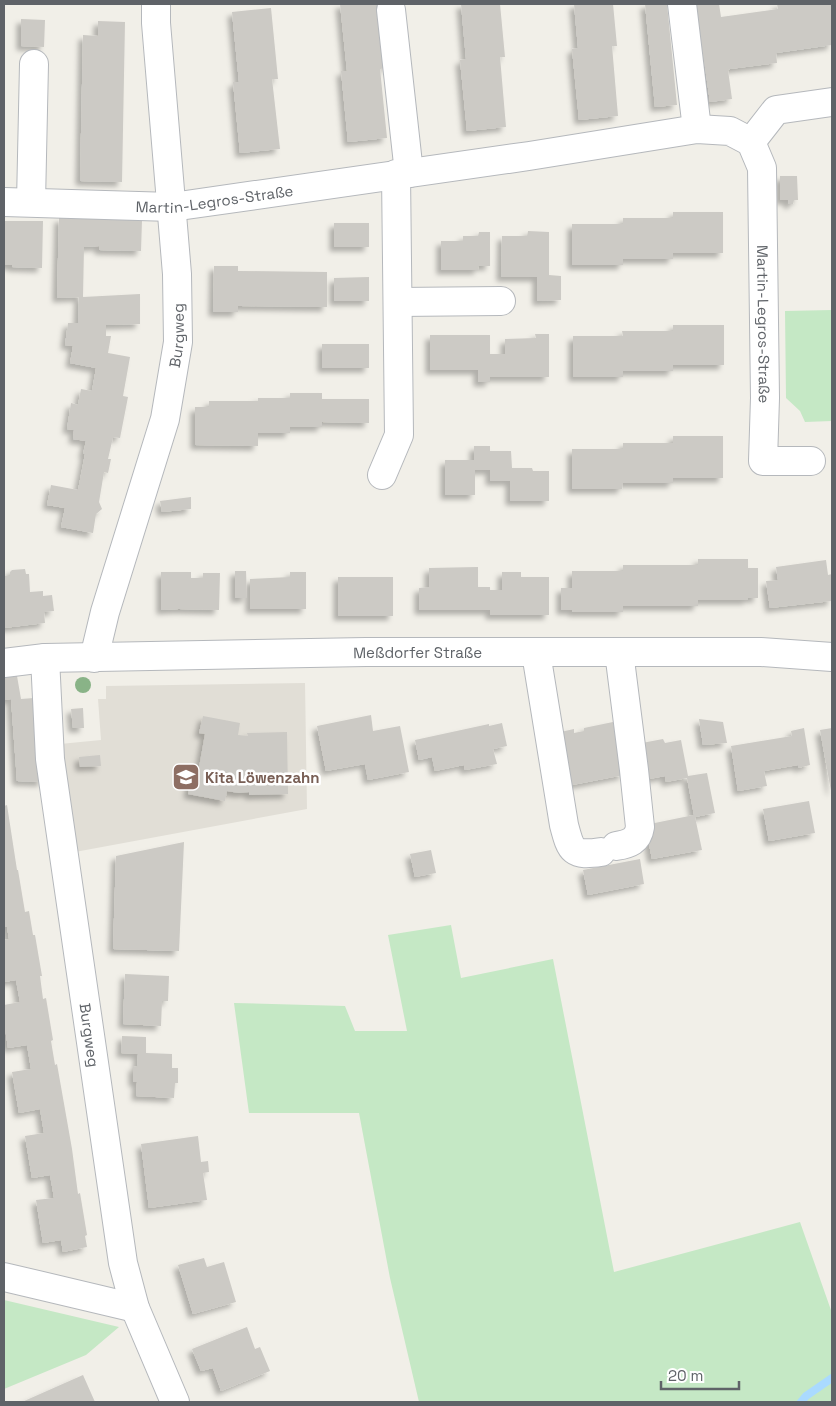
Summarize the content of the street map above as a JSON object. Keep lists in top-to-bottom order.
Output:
{
  "streets": {
    "street": ["Martin-Legros-Straße", "Burgweg", "Meßdorfer Straße"]
  },
  "crossings": [
    ["Martin-Legros-Straße", "Burgweg"],
    ["Burgweg", "Meßdorfer Straße"]
  ],
  "places": {
    "school or university": ["Kita Löwenzahn"]
  },
  "scale_bar": "20 m"
}
